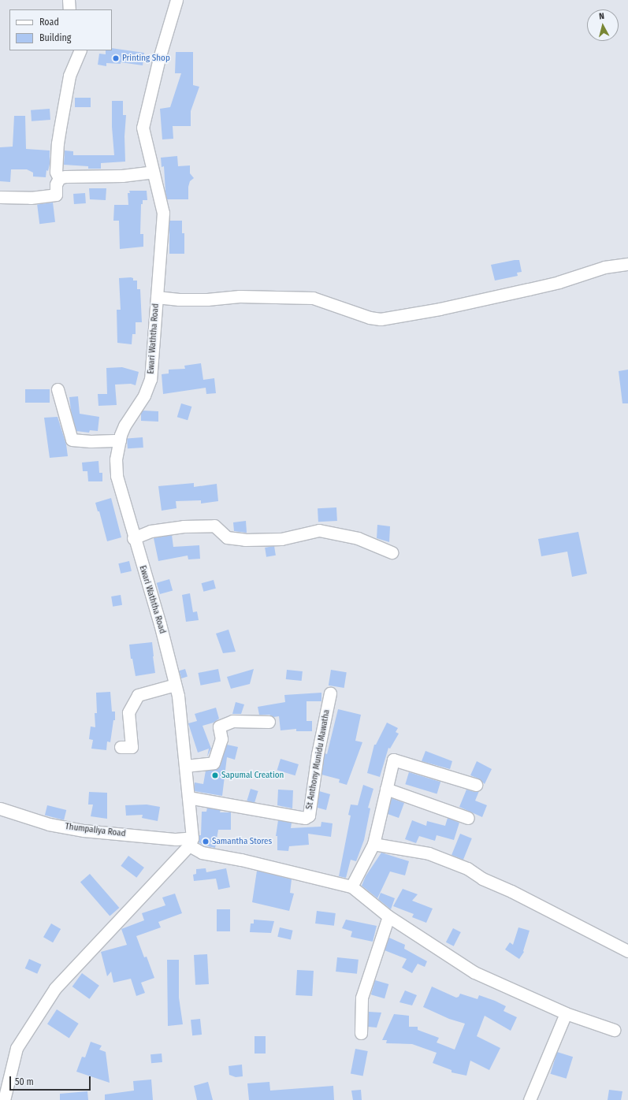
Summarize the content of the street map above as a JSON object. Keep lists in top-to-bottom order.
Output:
{
  "streets": {
    "street": ["Ewari Waththa Road", "St Anthony Munidu Mawatha", "Thumpaliya Road"]
  },
  "crossings": [
    ["Ewari Waththa Road", "St Anthony Munidu Mawatha"],
    ["Ewari Waththa Road", "Thumpaliya Road"]
  ],
  "places": ["Printing Shop", "Sapumal Creation", "Samantha Stores"],
  "legend": ["Road", "Building"],
  "scale_bar": "50 m",
  "north": "top"
}
